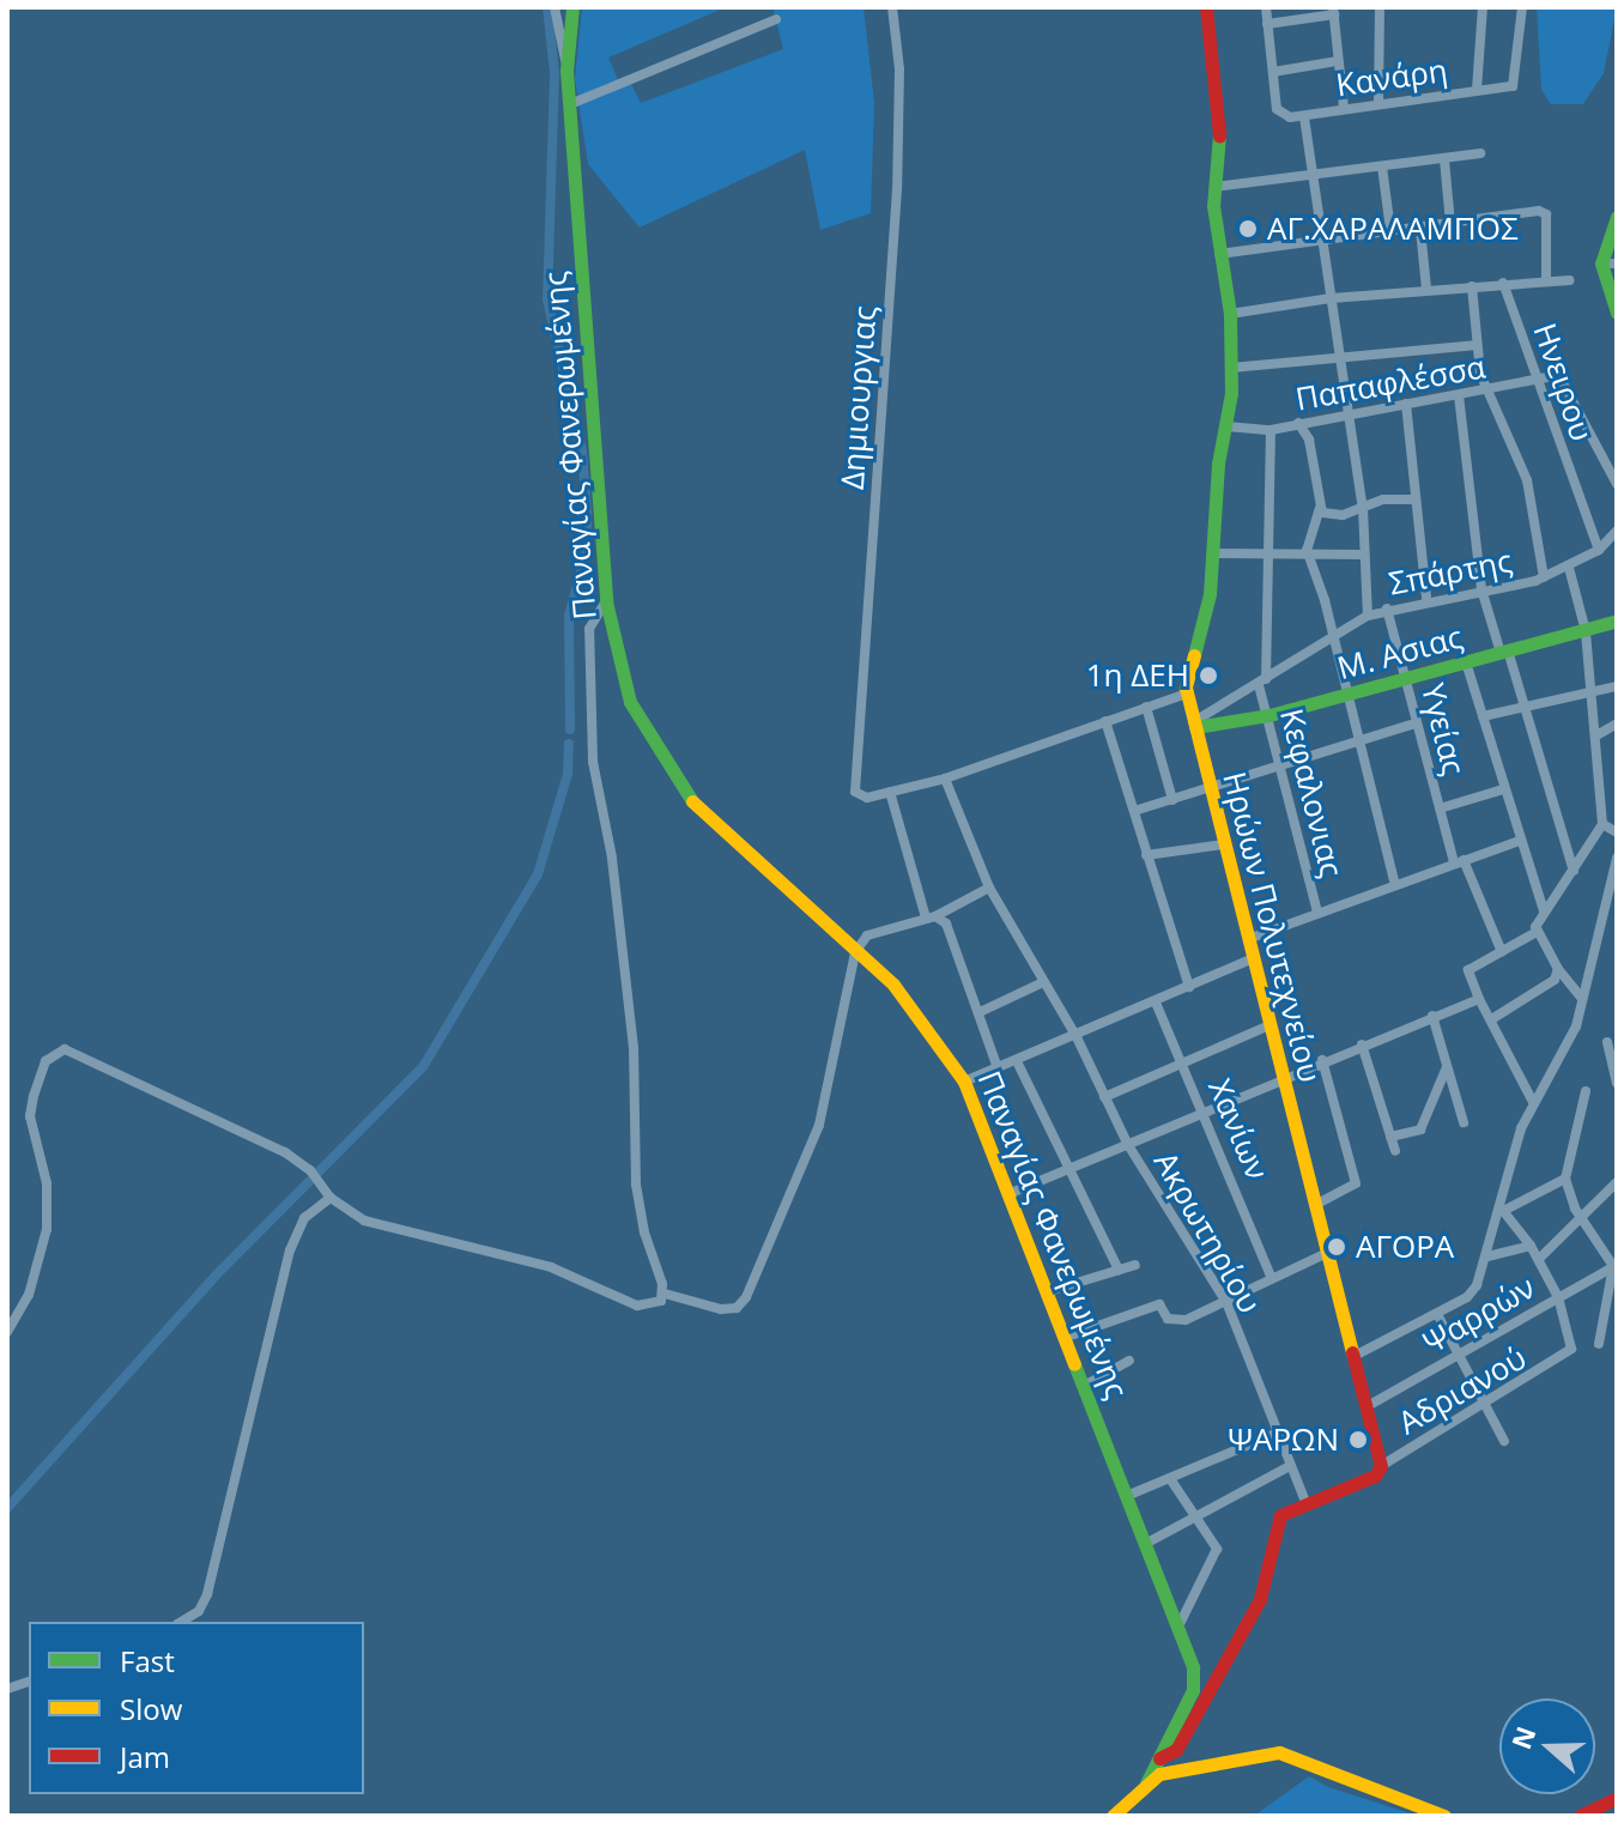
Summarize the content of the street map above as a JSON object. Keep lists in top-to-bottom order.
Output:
{
  "streets": {
    "main road": ["Παναγίας Φανερωμένης", "Μ. Ασιας", "Ηρώων Πολυτεχνείου"],
    "street": [
      "Κανάρη",
      "Ηνειρου",
      "Παπαφλέσσα",
      "Δημιουργιας",
      "Σπάρτης",
      "Υγείας",
      "Κεφαλονιας",
      "Χανίων",
      "Ακρωτηρίου",
      "Ψαρρών",
      "Αδριανού"
    ]
  },
  "crossings": [
    ["Ηνειρου", "Παπαφλέσσα"],
    ["Ηνειρου", "Σπάρτης"],
    ["Παπαφλέσσα", "Ηρώων Πολυτεχνείου"],
    ["Σπάρτης", "Μ. Ασιας"],
    ["Σπάρτης", "Υγείας"],
    ["Σπάρτης", "Κεφαλονιας"],
    ["Σπάρτης", "Ηρώων Πολυτεχνείου"],
    ["Μ. Ασιας", "Υγείας"],
    ["Μ. Ασιας", "Κεφαλονιας"],
    ["Μ. Ασιας", "Ηρώων Πολυτεχνείου"],
    ["Ηρώων Πολυτεχνείου", "Ψαρρών"],
    ["Ηρώων Πολυτεχνείου", "Αδριανού"],
    ["Ψαρρών", "Αδριανού"]
  ],
  "places": [
    "ΑΓ.ΧΑΡΑΛΑΜΠΟΣ",
    "1η ΔΕΗ",
    "ΑΓΟΡΑ",
    "ΨΑΡΩΝ"
  ],
  "legend": ["Fast", "Slow", "Jam"],
  "north": "left"
}
